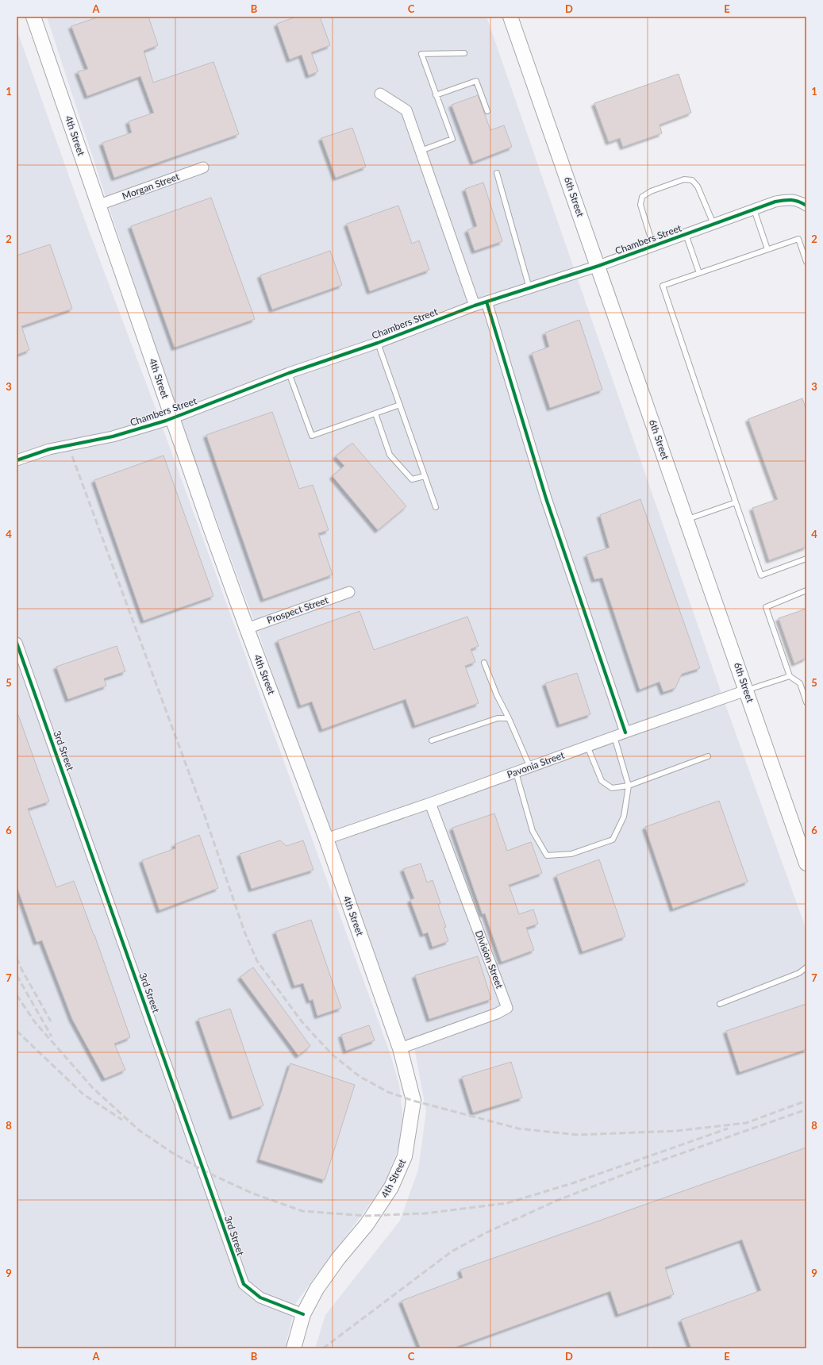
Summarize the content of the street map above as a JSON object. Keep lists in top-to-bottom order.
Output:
{
  "streets": {
    "main road": ["4th Street", "6th Street"],
    "street": [
      "Morgan Street",
      "Chambers Street",
      "Prospect Street",
      "3rd Street",
      "Pavonia Street",
      "Division Street"
    ]
  },
  "crossings": [
    ["4th Street", "Morgan Street"],
    ["4th Street", "Chambers Street"],
    ["4th Street", "Prospect Street"],
    ["4th Street", "3rd Street"],
    ["4th Street", "Pavonia Street"],
    ["4th Street", "Division Street"],
    ["6th Street", "Chambers Street"],
    ["6th Street", "Pavonia Street"],
    ["Pavonia Street", "Division Street"]
  ],
  "grid": {
    "columns": [
      "A",
      "B",
      "C",
      "D",
      "E"
    ],
    "rows": [
      "1",
      "2",
      "3",
      "4",
      "5",
      "6",
      "7",
      "8",
      "9"
    ]
  }
}
